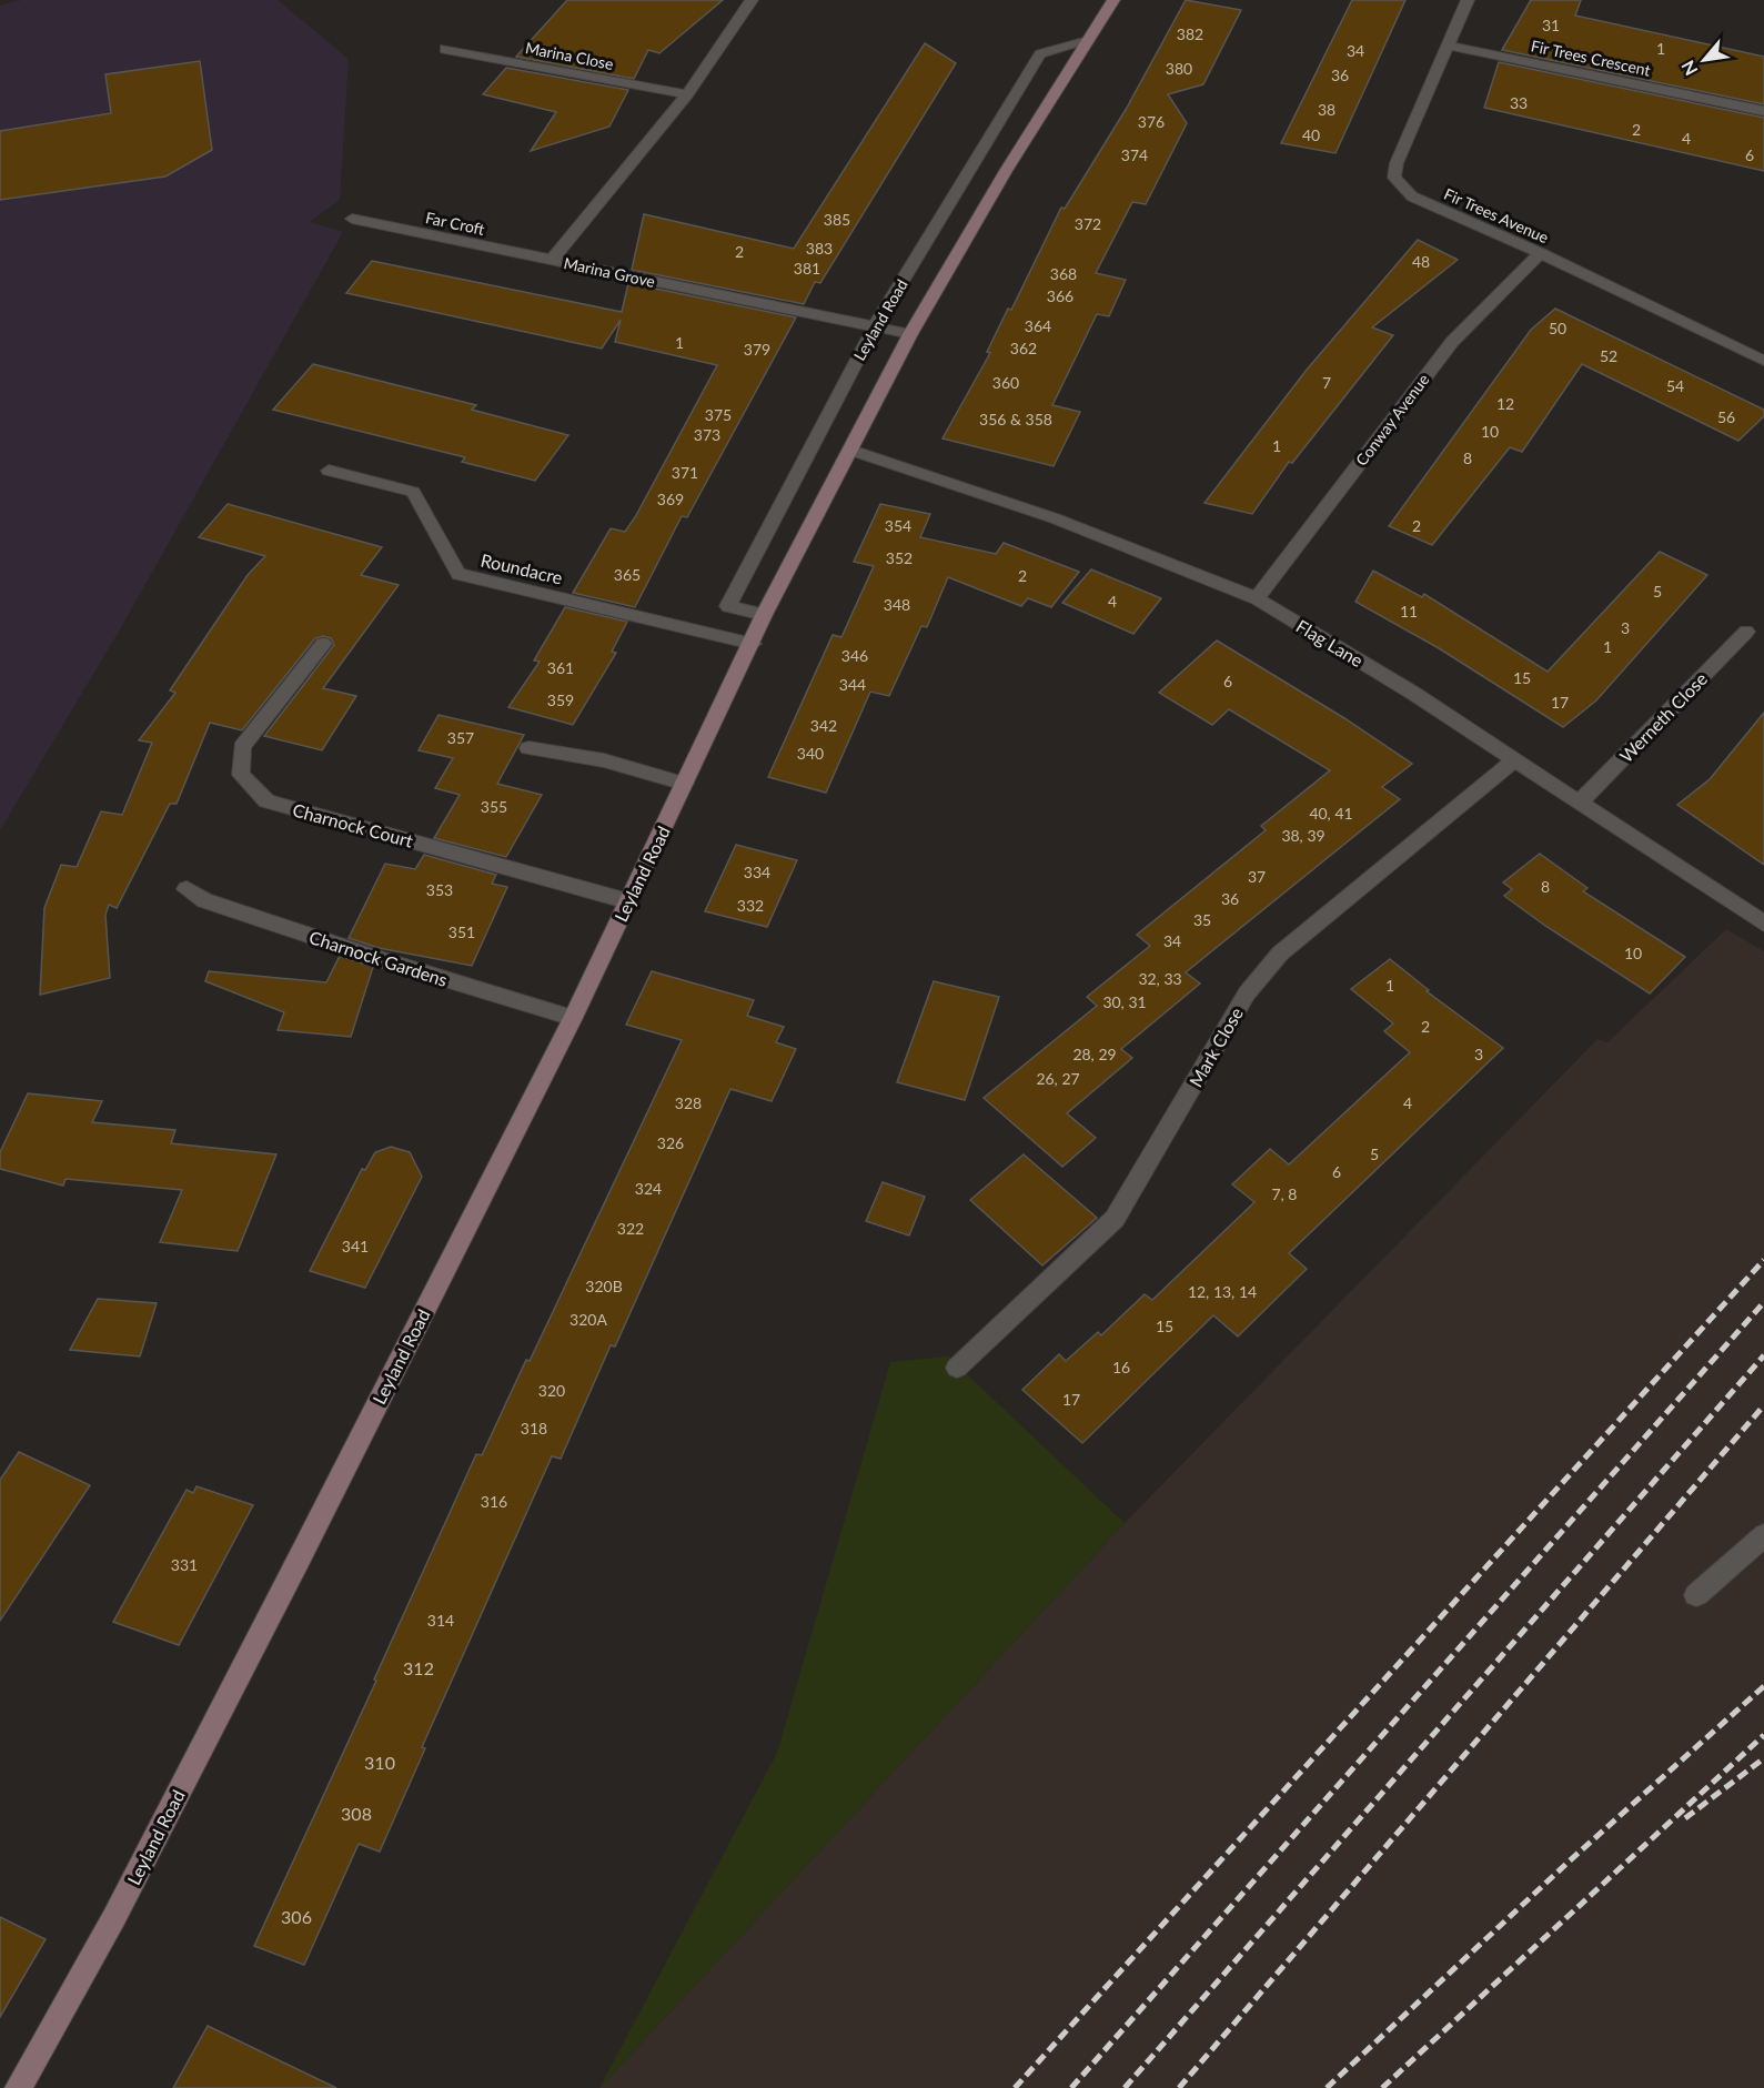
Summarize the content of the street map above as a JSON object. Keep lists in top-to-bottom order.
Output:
{
  "streets": {
    "main road": ["Leyland Road"],
    "street": [
      "Marina Close",
      "Fir Trees Crescent",
      "Fir Trees Avenue",
      "Far Croft",
      "Marina Grove",
      "Conway Avenue",
      "Roundacre",
      "Flag Lane",
      "Werneth Close",
      "Charnock Court",
      "Charnock Gardens",
      "Mark Close"
    ]
  },
  "crossings": [
    ["Marina Close", "Marina Grove"],
    ["Fir Trees Crescent", "Fir Trees Avenue"],
    ["Fir Trees Avenue", "Conway Avenue"],
    ["Far Croft", "Marina Grove"],
    ["Marina Grove", "Leyland Road"],
    ["Leyland Road", "Roundacre"],
    ["Leyland Road", "Flag Lane"],
    ["Leyland Road", "Charnock Court"],
    ["Leyland Road", "Charnock Gardens"],
    ["Conway Avenue", "Flag Lane"],
    ["Flag Lane", "Werneth Close"],
    ["Flag Lane", "Mark Close"]
  ],
  "house_numbers": [
    "31",
    "382",
    "1",
    "34",
    "380",
    "36",
    "33",
    "38",
    "376",
    "2",
    "40",
    "4",
    "374",
    "6",
    "385",
    "372",
    "383",
    "2",
    "48",
    "381",
    "368",
    "366",
    "364",
    "50",
    "1",
    "362",
    "379",
    "52",
    "360",
    "7",
    "54",
    "12",
    "375",
    "56",
    "356 & 358",
    "10",
    "373",
    "1",
    "8",
    "371",
    "369",
    "354",
    "2",
    "352",
    "365",
    "2",
    "5",
    "4",
    "348",
    "11",
    "3",
    "1",
    "346",
    "361",
    "15",
    "6",
    "344",
    "359",
    "17",
    "342",
    "357",
    "340",
    "355",
    "40, 41",
    "38, 39",
    "334",
    "37",
    "8",
    "353",
    "36",
    "332",
    "35",
    "351",
    "34",
    "10",
    "32, 33",
    "1",
    "30, 31",
    "2",
    "28, 29",
    "3",
    "26, 27",
    "328",
    "4",
    "326",
    "5",
    "6",
    "324",
    "7, 8",
    "322",
    "341",
    "320B",
    "12, 13, 14",
    "320A",
    "15",
    "16",
    "320",
    "17",
    "318",
    "316",
    "331",
    "314",
    "312",
    "310",
    "308",
    "306"
  ],
  "north": "bottom left"
}
